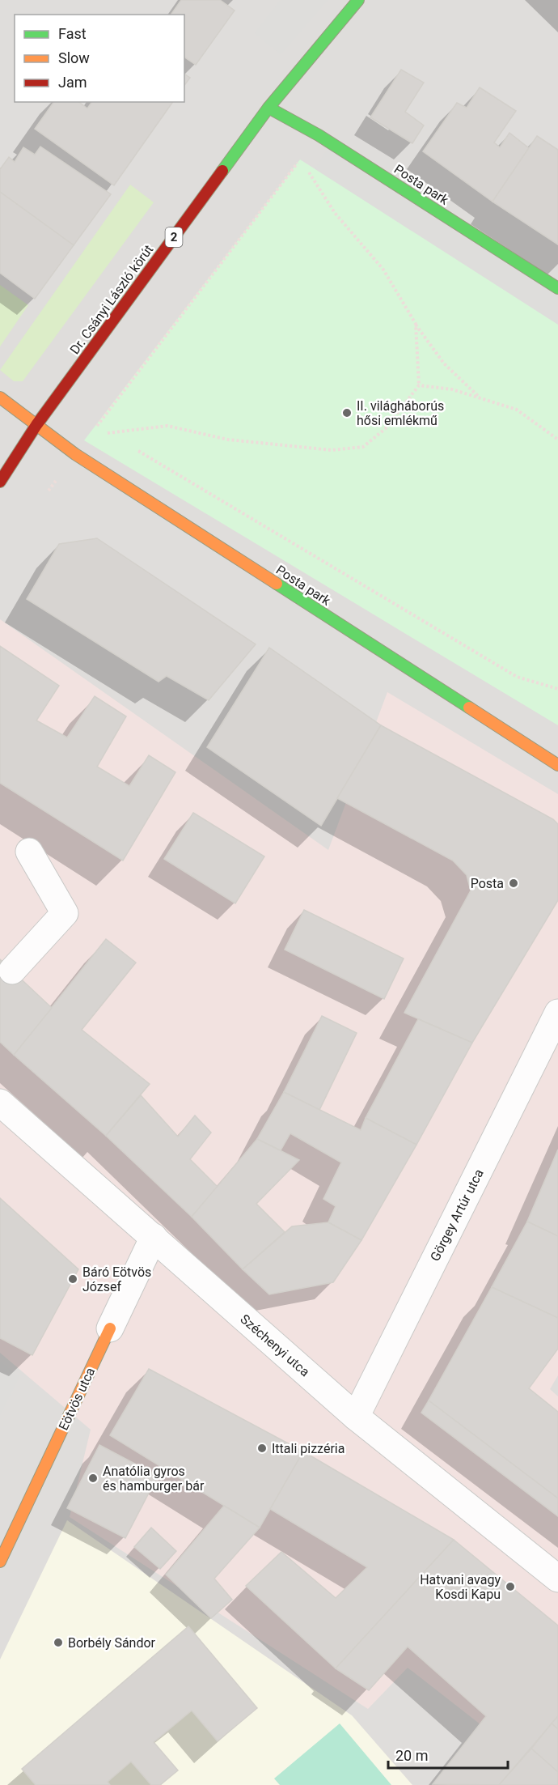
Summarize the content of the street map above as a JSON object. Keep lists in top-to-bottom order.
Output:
{
  "streets": {
    "street": [
      "Posta park",
      "2",
      "Dr. Csányi László körút",
      "Görgey Artúr utca",
      "Széchenyi utca",
      "Eötvös utca"
    ]
  },
  "crossings": [
    ["Posta park", "Dr. Csányi László körút"],
    ["Görgey Artúr utca", "Széchenyi utca"],
    ["Széchenyi utca", "Eötvös utca"]
  ],
  "places": [
    "II. világháborús hősi emlékmű",
    "Posta",
    "Báró Eötvös József",
    "Ittali pizzéria",
    "Anatólia gyros és hamburger bár",
    "Hatvani avagy Kosdi Kapu",
    "Borbély Sándor"
  ],
  "legend": ["Fast", "Slow", "Jam"],
  "scale_bar": "20 m"
}
